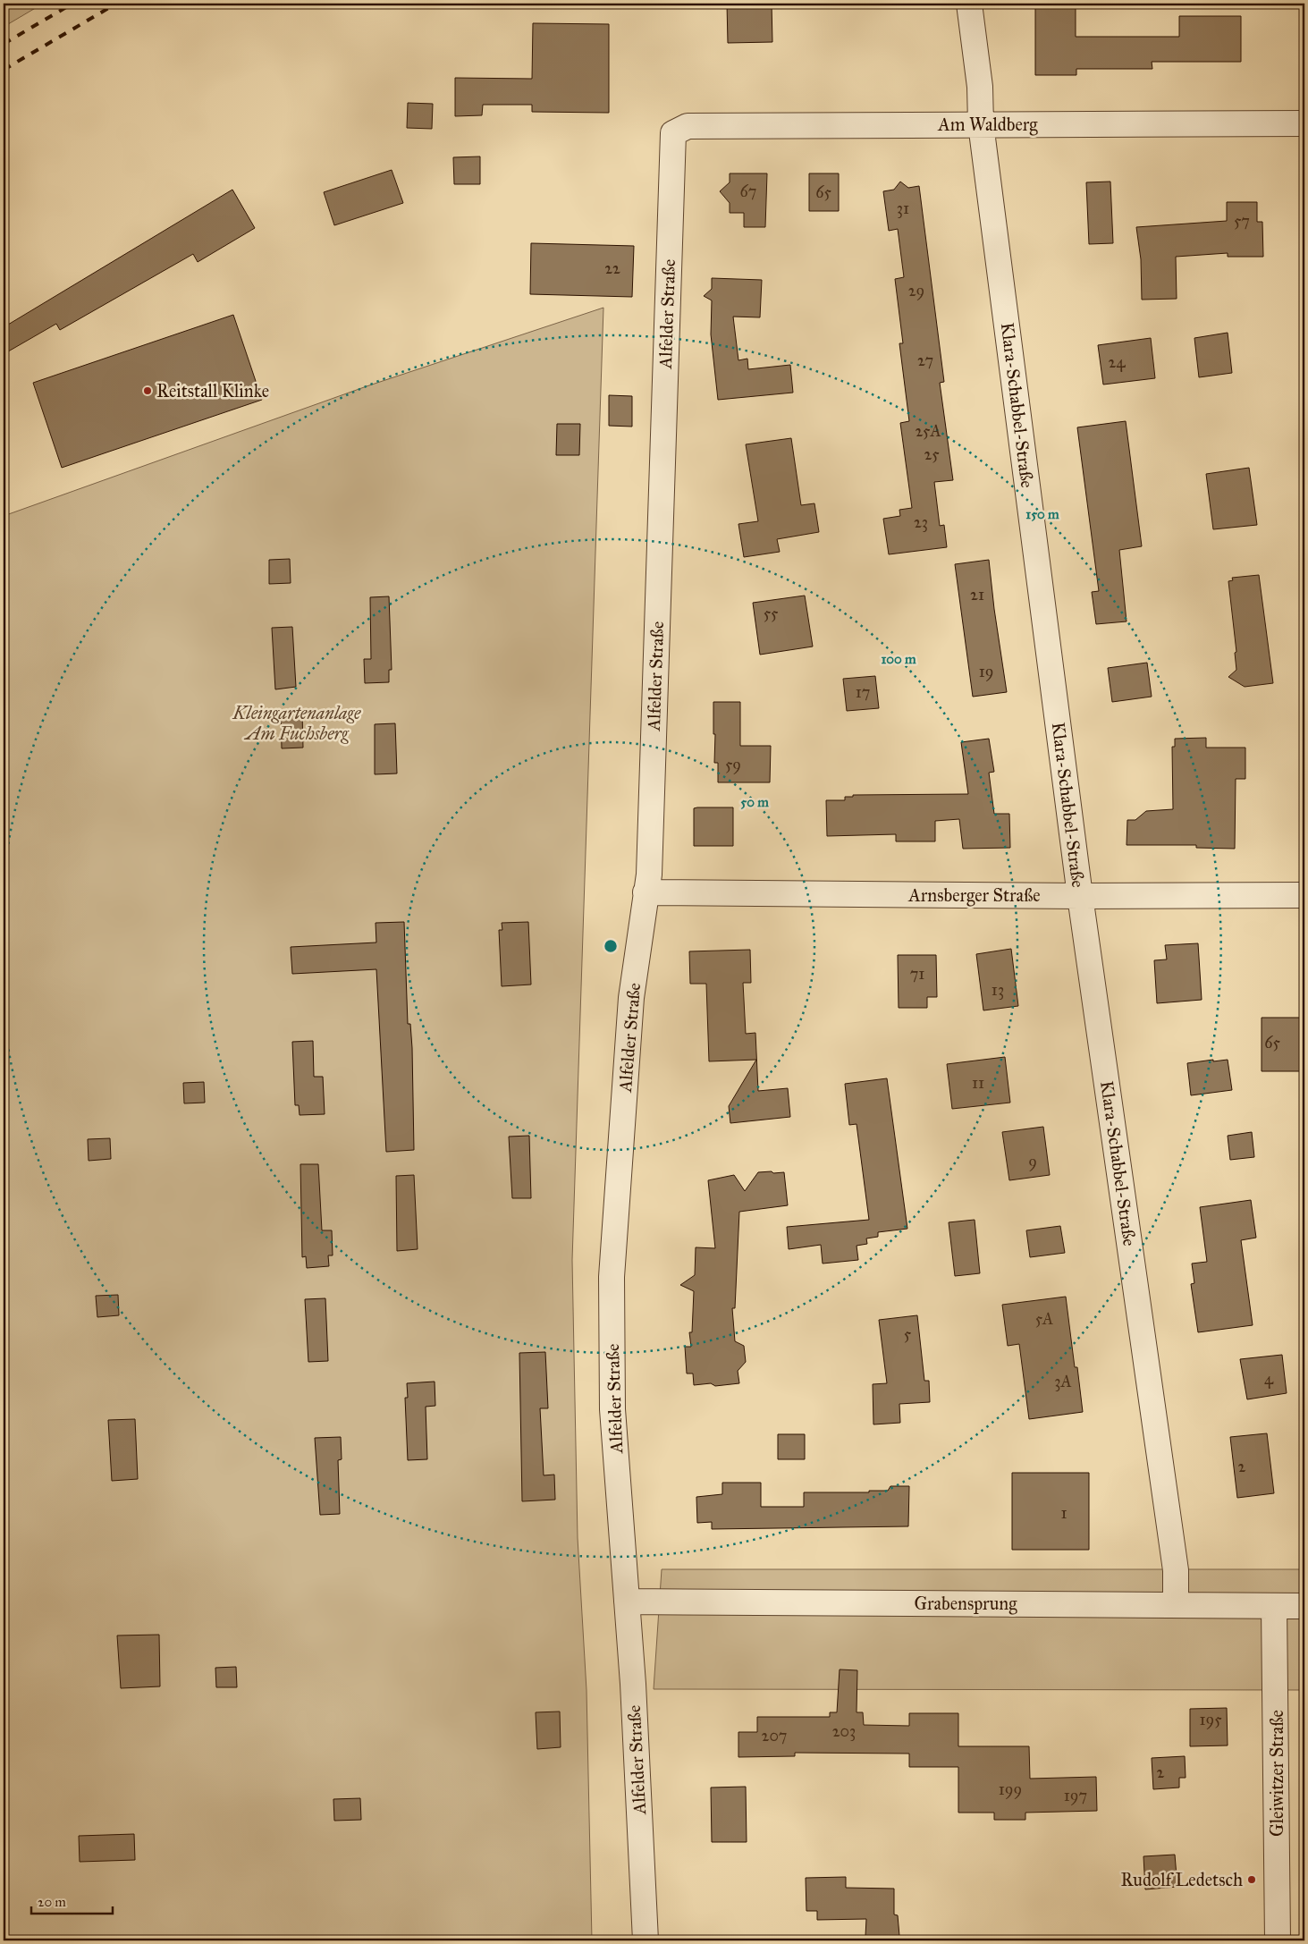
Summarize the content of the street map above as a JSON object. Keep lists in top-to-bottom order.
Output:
{
  "streets": {
    "street": [
      "Am Waldberg",
      "Alfelder Straße",
      "Klara-Schabbel-Straße",
      "Arnsberger Straße",
      "Grabensprung",
      "Gleiwitzer Straße"
    ]
  },
  "crossings": [
    ["Am Waldberg", "Alfelder Straße"],
    ["Am Waldberg", "Klara-Schabbel-Straße"],
    ["Alfelder Straße", "Arnsberger Straße"],
    ["Alfelder Straße", "Grabensprung"],
    ["Klara-Schabbel-Straße", "Arnsberger Straße"],
    ["Klara-Schabbel-Straße", "Grabensprung"],
    ["Grabensprung", "Gleiwitzer Straße"]
  ],
  "parks": ["Kleingartenanlage Am Fuchsberg"],
  "places": ["Reitstall Klinke", "Rudolf Ledetsch"],
  "house_numbers": [
    "67",
    "65",
    "31",
    "57",
    "22",
    "29",
    "27",
    "24",
    "25A",
    "25",
    "23",
    "21",
    "55",
    "19",
    "17",
    "59",
    "71",
    "13",
    "65",
    "11",
    "9",
    "5A",
    "5",
    "4",
    "3A",
    "2",
    "1",
    "195",
    "203",
    "207",
    "2",
    "199",
    "197"
  ],
  "scale_bar": "20 m",
  "rings": ["150 m", "100 m", "50 m"]
}
